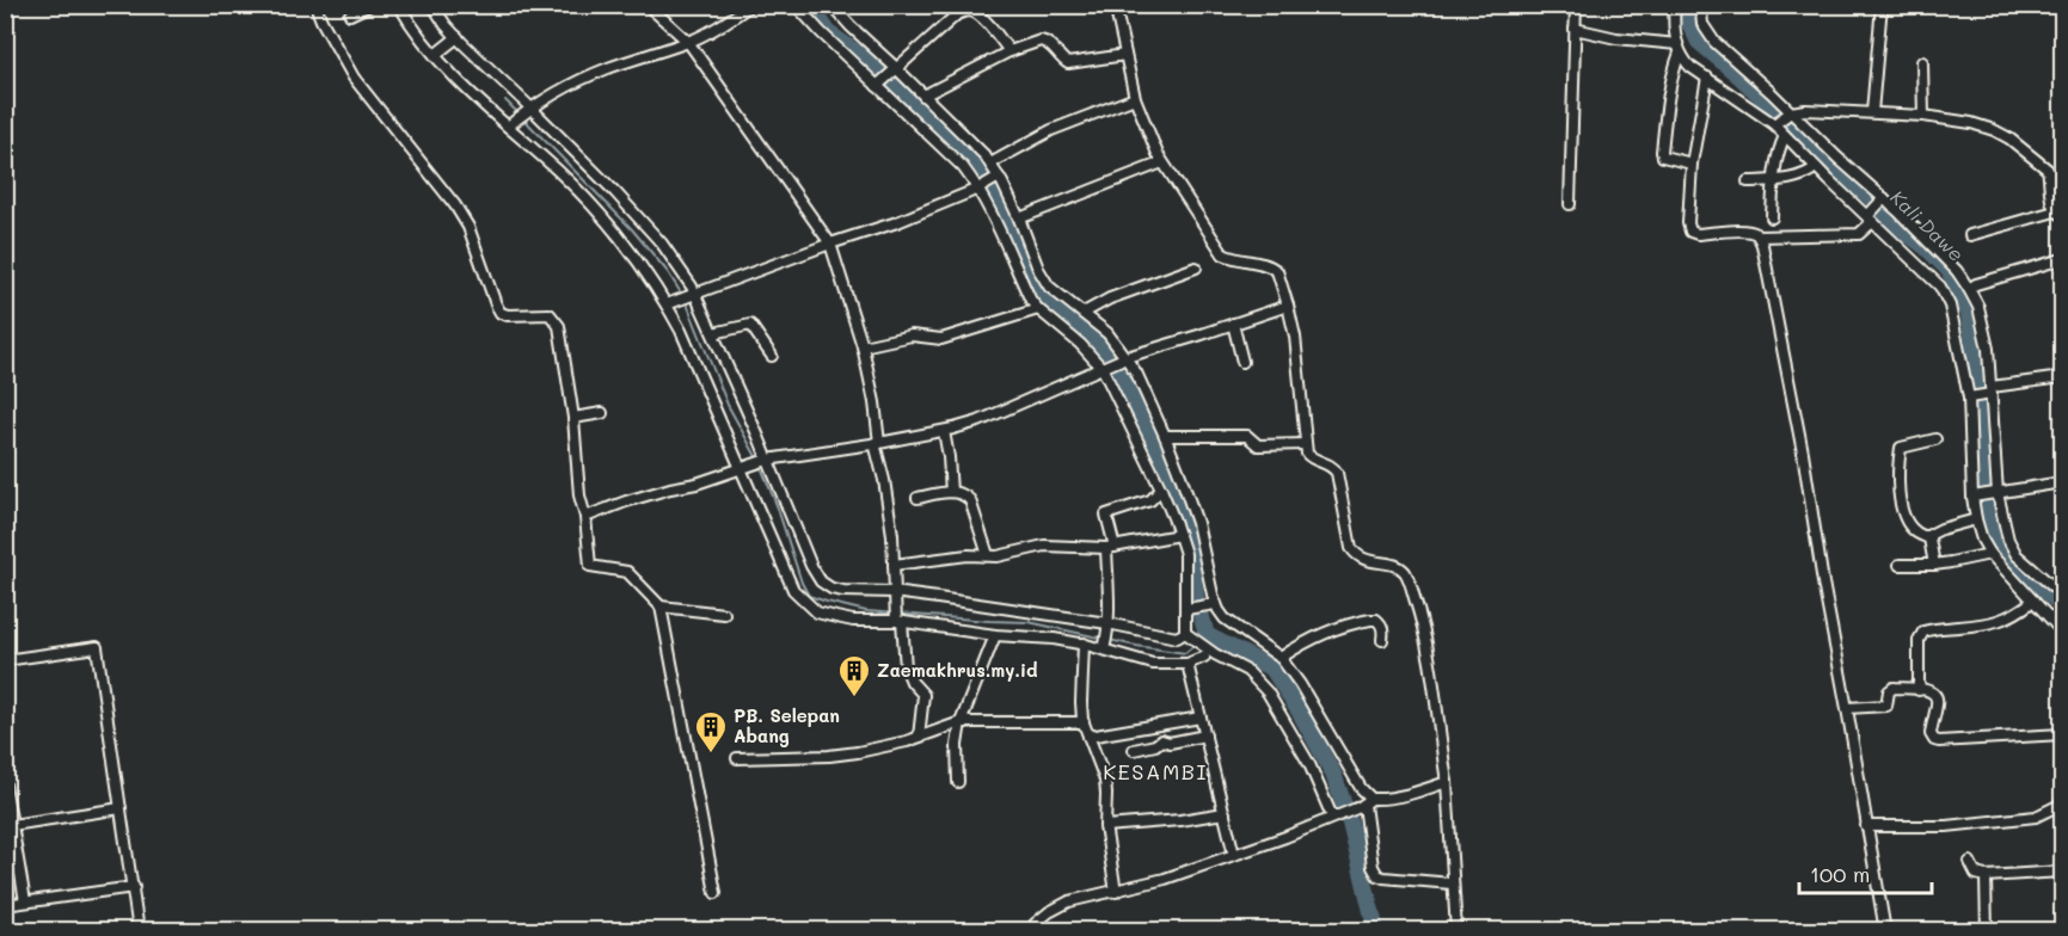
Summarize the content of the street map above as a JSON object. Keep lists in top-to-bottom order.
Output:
{
  "districts": ["KESAMBI"],
  "water": ["Kali Dawe"],
  "places": {
    "building": ["Zaemakhrus.my.id", "PB. Selepan Abang"]
  },
  "scale_bar": "100 m"
}
